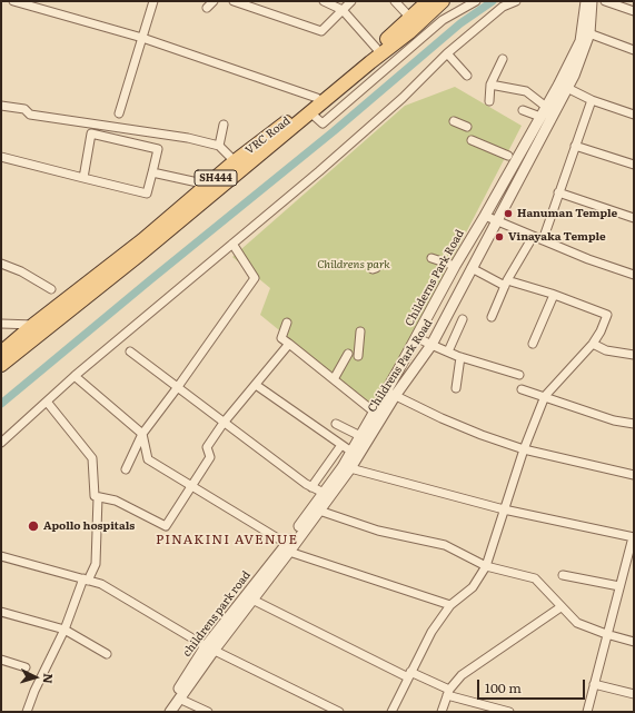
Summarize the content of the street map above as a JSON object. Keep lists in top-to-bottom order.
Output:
{
  "streets": {
    "main road": ["VRC Road", "SH444"],
    "street": ["Childerns Park Road", "Childrens Park Road", "childrens park road"]
  },
  "crossings": [
    ["VRC Road", "SH444"],
    ["Childerns Park Road", "Childrens Park Road"],
    ["Childerns Park Road", "childrens park road"],
    ["Childrens Park Road", "childrens park road"]
  ],
  "districts": ["PINAKINI AVENUE"],
  "parks": ["Childrens park"],
  "places": ["Hanuman Temple", "Vinayaka Temple", "Apollo hospitals"],
  "scale_bar": "100 m",
  "north": "right"
}
